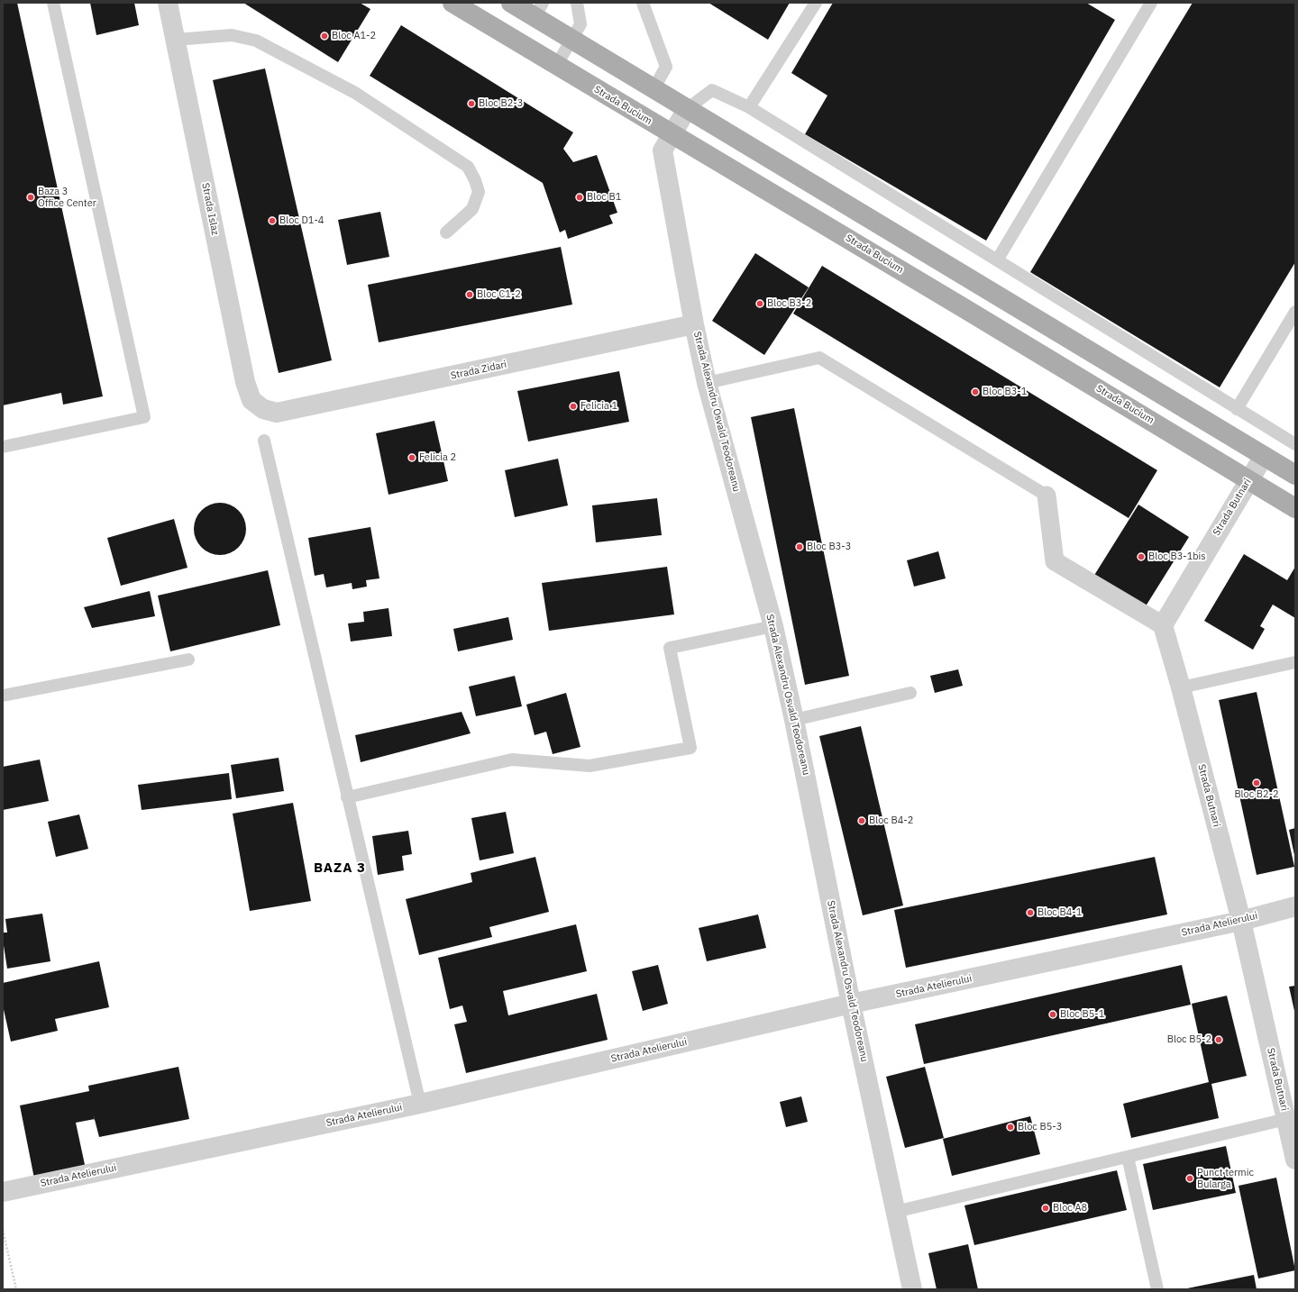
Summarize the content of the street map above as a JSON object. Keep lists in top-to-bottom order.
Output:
{
  "streets": {
    "main road": ["Strada Bucium"],
    "street": [
      "Strada Islaz",
      "Strada Zidari",
      "Strada Alexandru Osvald Teodoreanu",
      "Strada Butnari",
      "Strada Atelierului"
    ]
  },
  "crossings": [
    ["Strada Bucium", "Strada Alexandru Osvald Teodoreanu"],
    ["Strada Bucium", "Strada Butnari"],
    ["Strada Islaz", "Strada Zidari"],
    ["Strada Zidari", "Strada Alexandru Osvald Teodoreanu"],
    ["Strada Alexandru Osvald Teodoreanu", "Strada Atelierului"],
    ["Strada Butnari", "Strada Atelierului"]
  ],
  "districts": ["BAZA 3"],
  "places": [
    "Bloc A1-2",
    "Bloc B2-3",
    "Baza 3 Office Center",
    "Bloc B1",
    "Bloc D1-4",
    "Bloc C1-2",
    "Bloc B3-2",
    "Bloc B3-1",
    "Felicia 1",
    "Felicia 2",
    "Bloc B3-3",
    "Bloc B3-1bis",
    "Bloc B2-2",
    "Bloc B4-2",
    "Bloc B4-1",
    "Bloc B5-1",
    "Bloc B5-2",
    "Bloc B5-3",
    "Punct termic Bularga",
    "Bloc A8"
  ]
}
